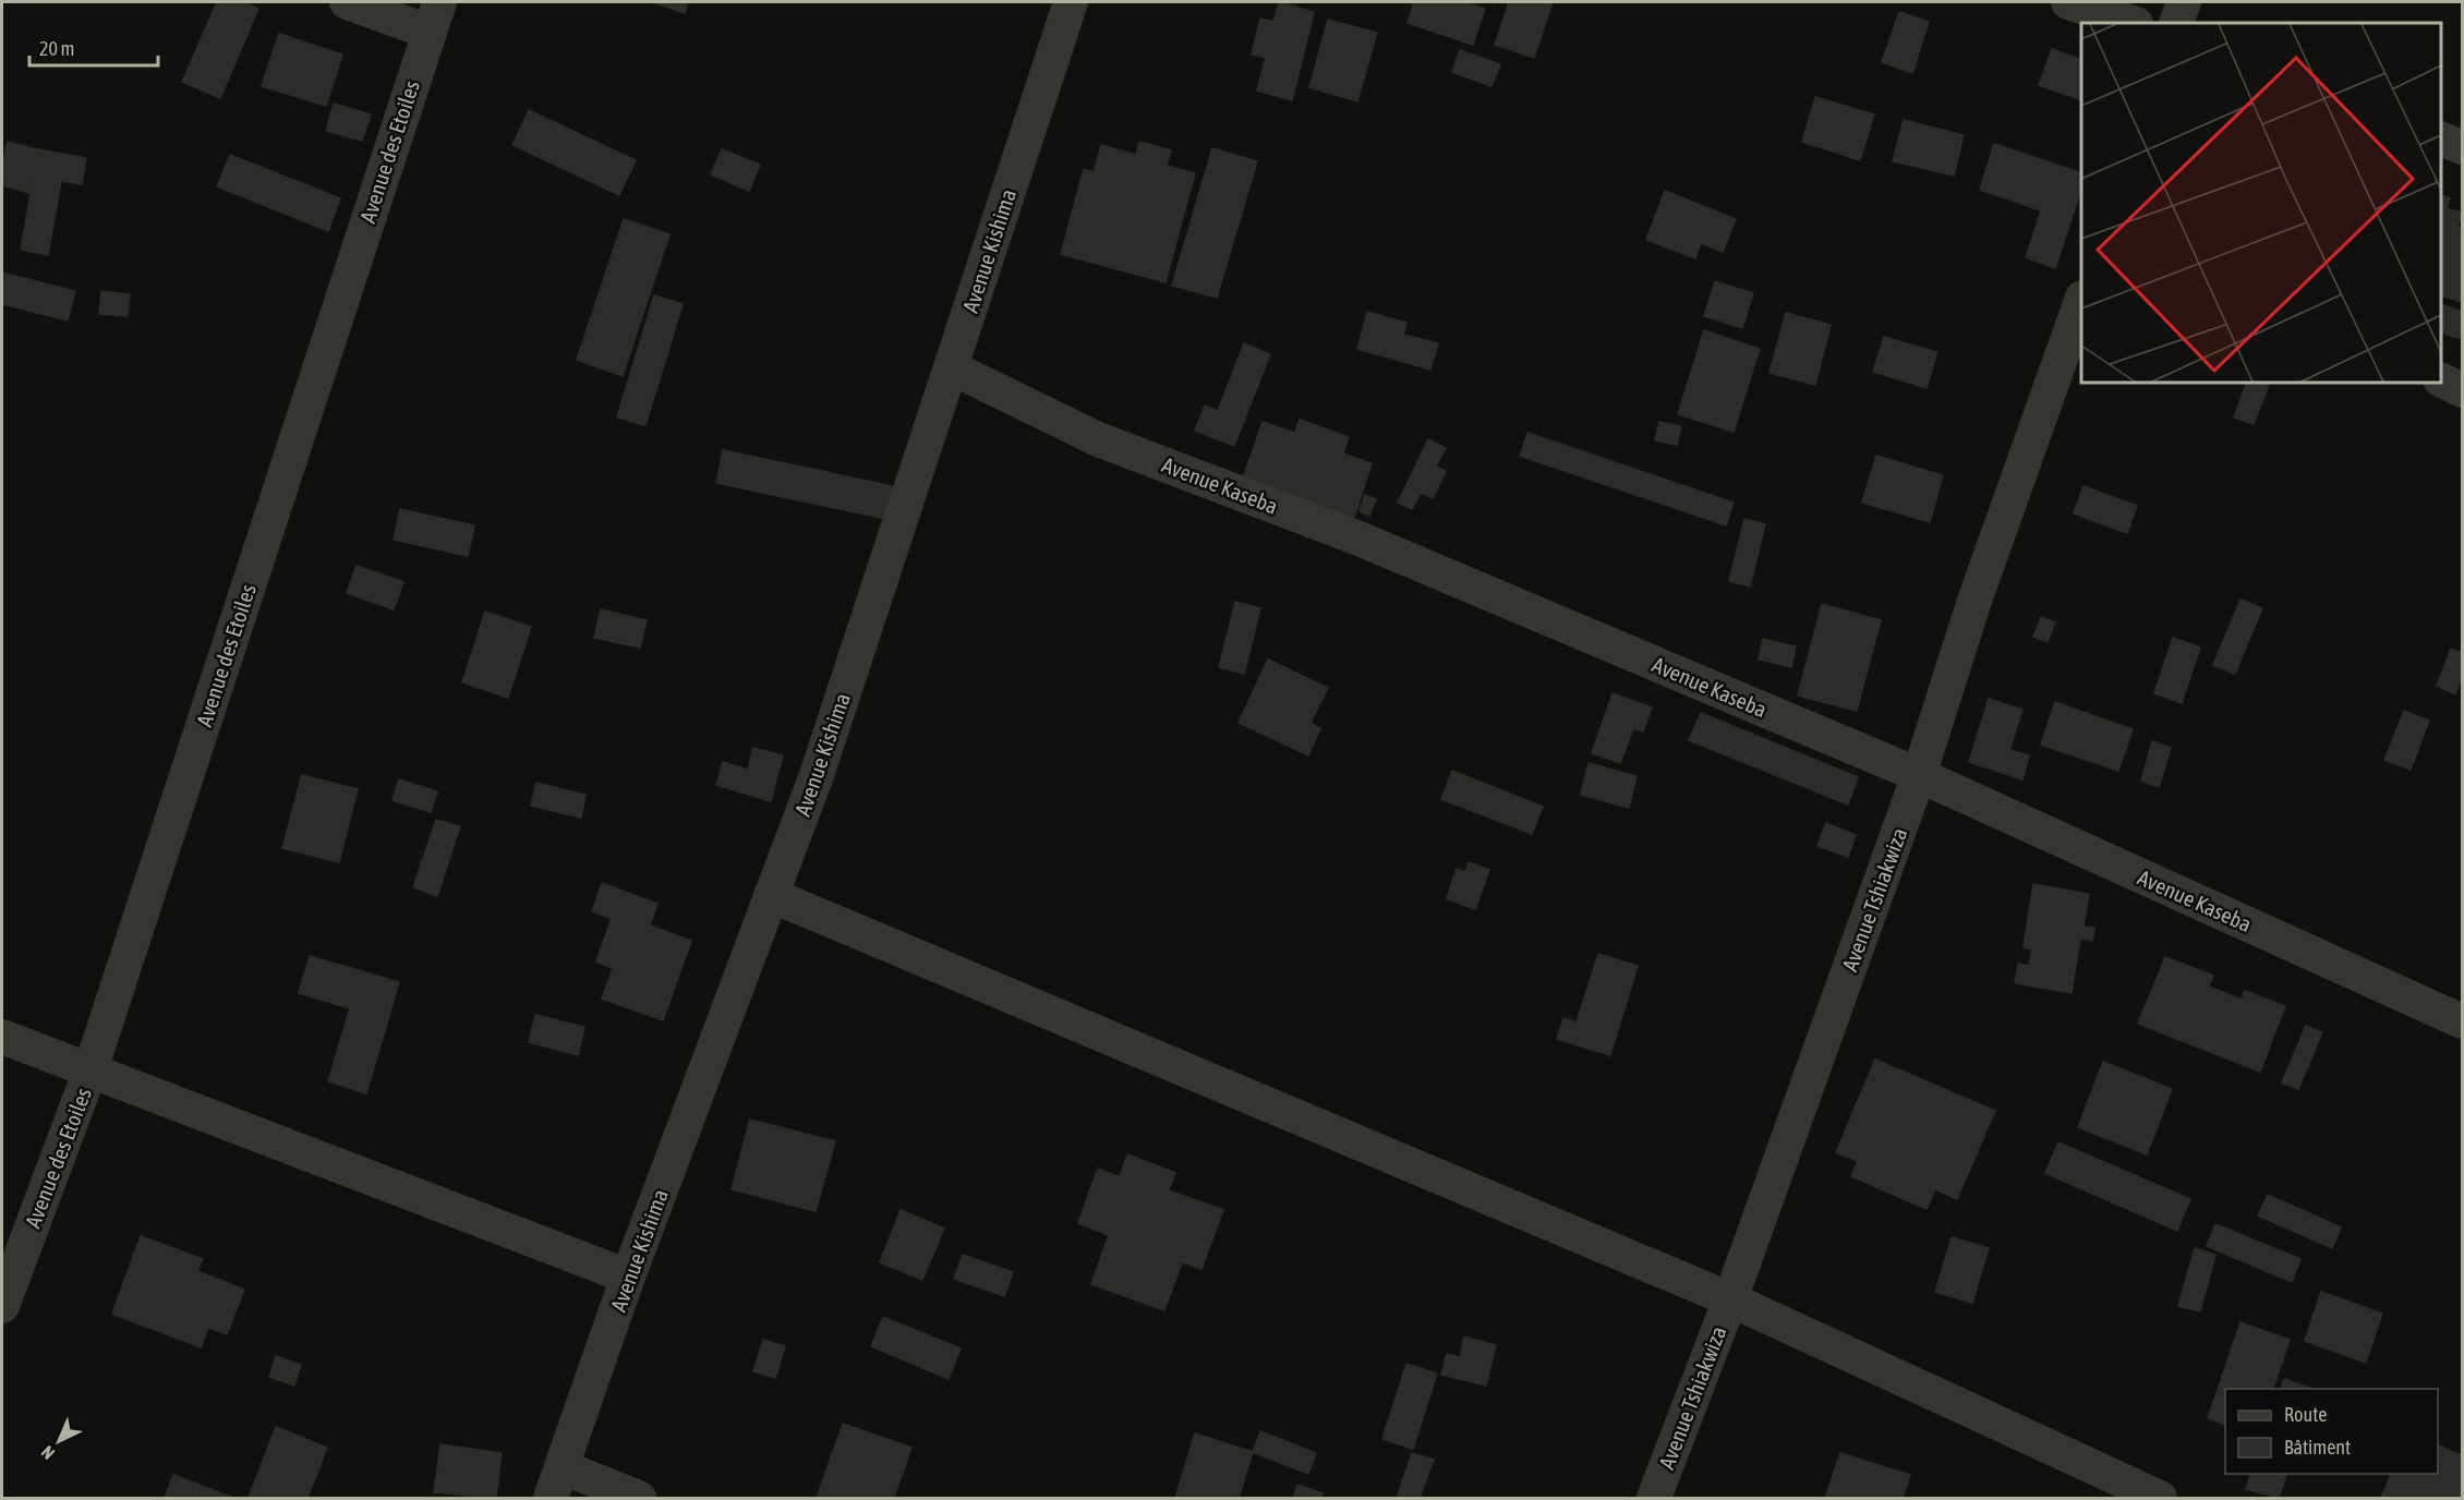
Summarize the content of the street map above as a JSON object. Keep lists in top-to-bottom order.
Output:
{
  "streets": {
    "street": [
      "Avenue des Etoiles",
      "Avenue Kishima",
      "Avenue Kaseba",
      "Avenue Tshiakwiza"
    ]
  },
  "crossings": [
    ["Avenue Kishima", "Avenue Kaseba"],
    ["Avenue Kaseba", "Avenue Tshiakwiza"]
  ],
  "legend": ["Route", "Bâtiment"],
  "scale_bar": "20 m",
  "north": "bottom left"
}
